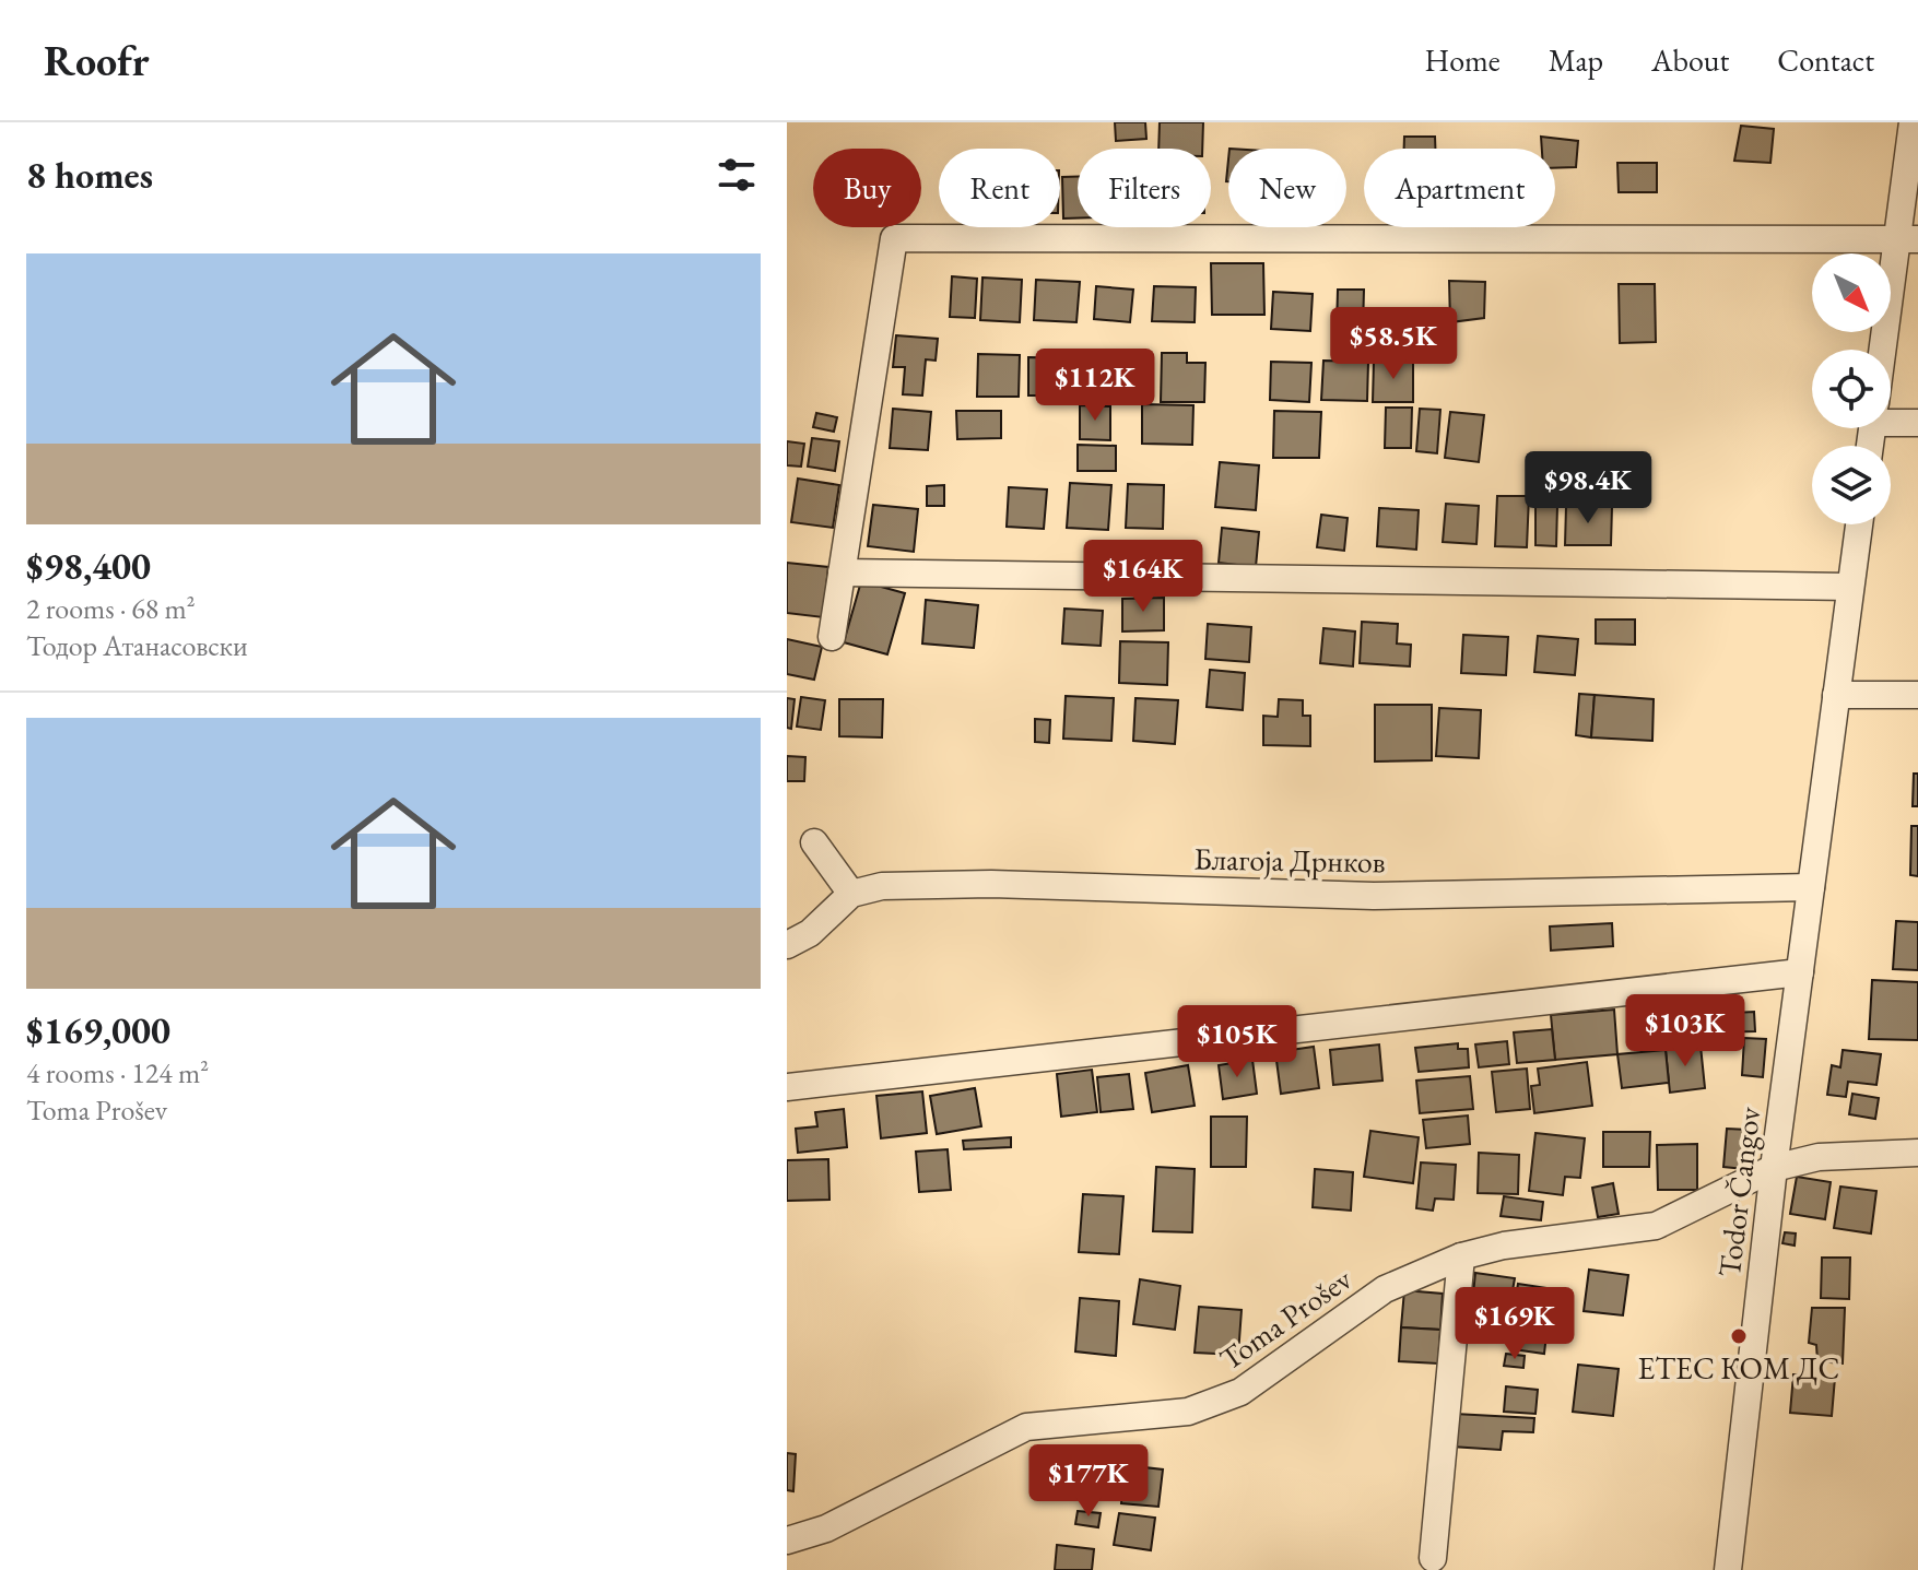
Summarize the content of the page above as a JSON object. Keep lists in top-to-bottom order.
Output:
{
  "streets": {
    "street": ["Благоја Дрнков", "Todor Čangov", "Toma Prošev"]
  },
  "crossings": [
    ["Благоја Дрнков", "Todor Čangov"],
    ["Todor Čangov", "Toma Prošev"]
  ],
  "places": ["ЕТЕС КОМ ДС"],
  "north": "bottom right",
  "page": {
    "header": "Roofr",
    "nav": [
      "Home",
      "Map",
      "About",
      "Contact"
    ],
    "heading": "8 homes",
    "chip": [
      "Buy",
      "Rent",
      "Filters",
      "New",
      "Apartment"
    ],
    "list": [
      {
        "name": "$98,400",
        "note": "2 rooms · 68 m² · Тодор Атанасовски"
      },
      {
        "name": "$169,000",
        "note": "4 rooms · 124 m² · Toma Prošev"
      }
    ],
    "price": [
      "$58.5K",
      "$112K",
      "$98.4K",
      "$164K",
      "$103K",
      "$105K",
      "$169K",
      "$177K"
    ]
  }
}
